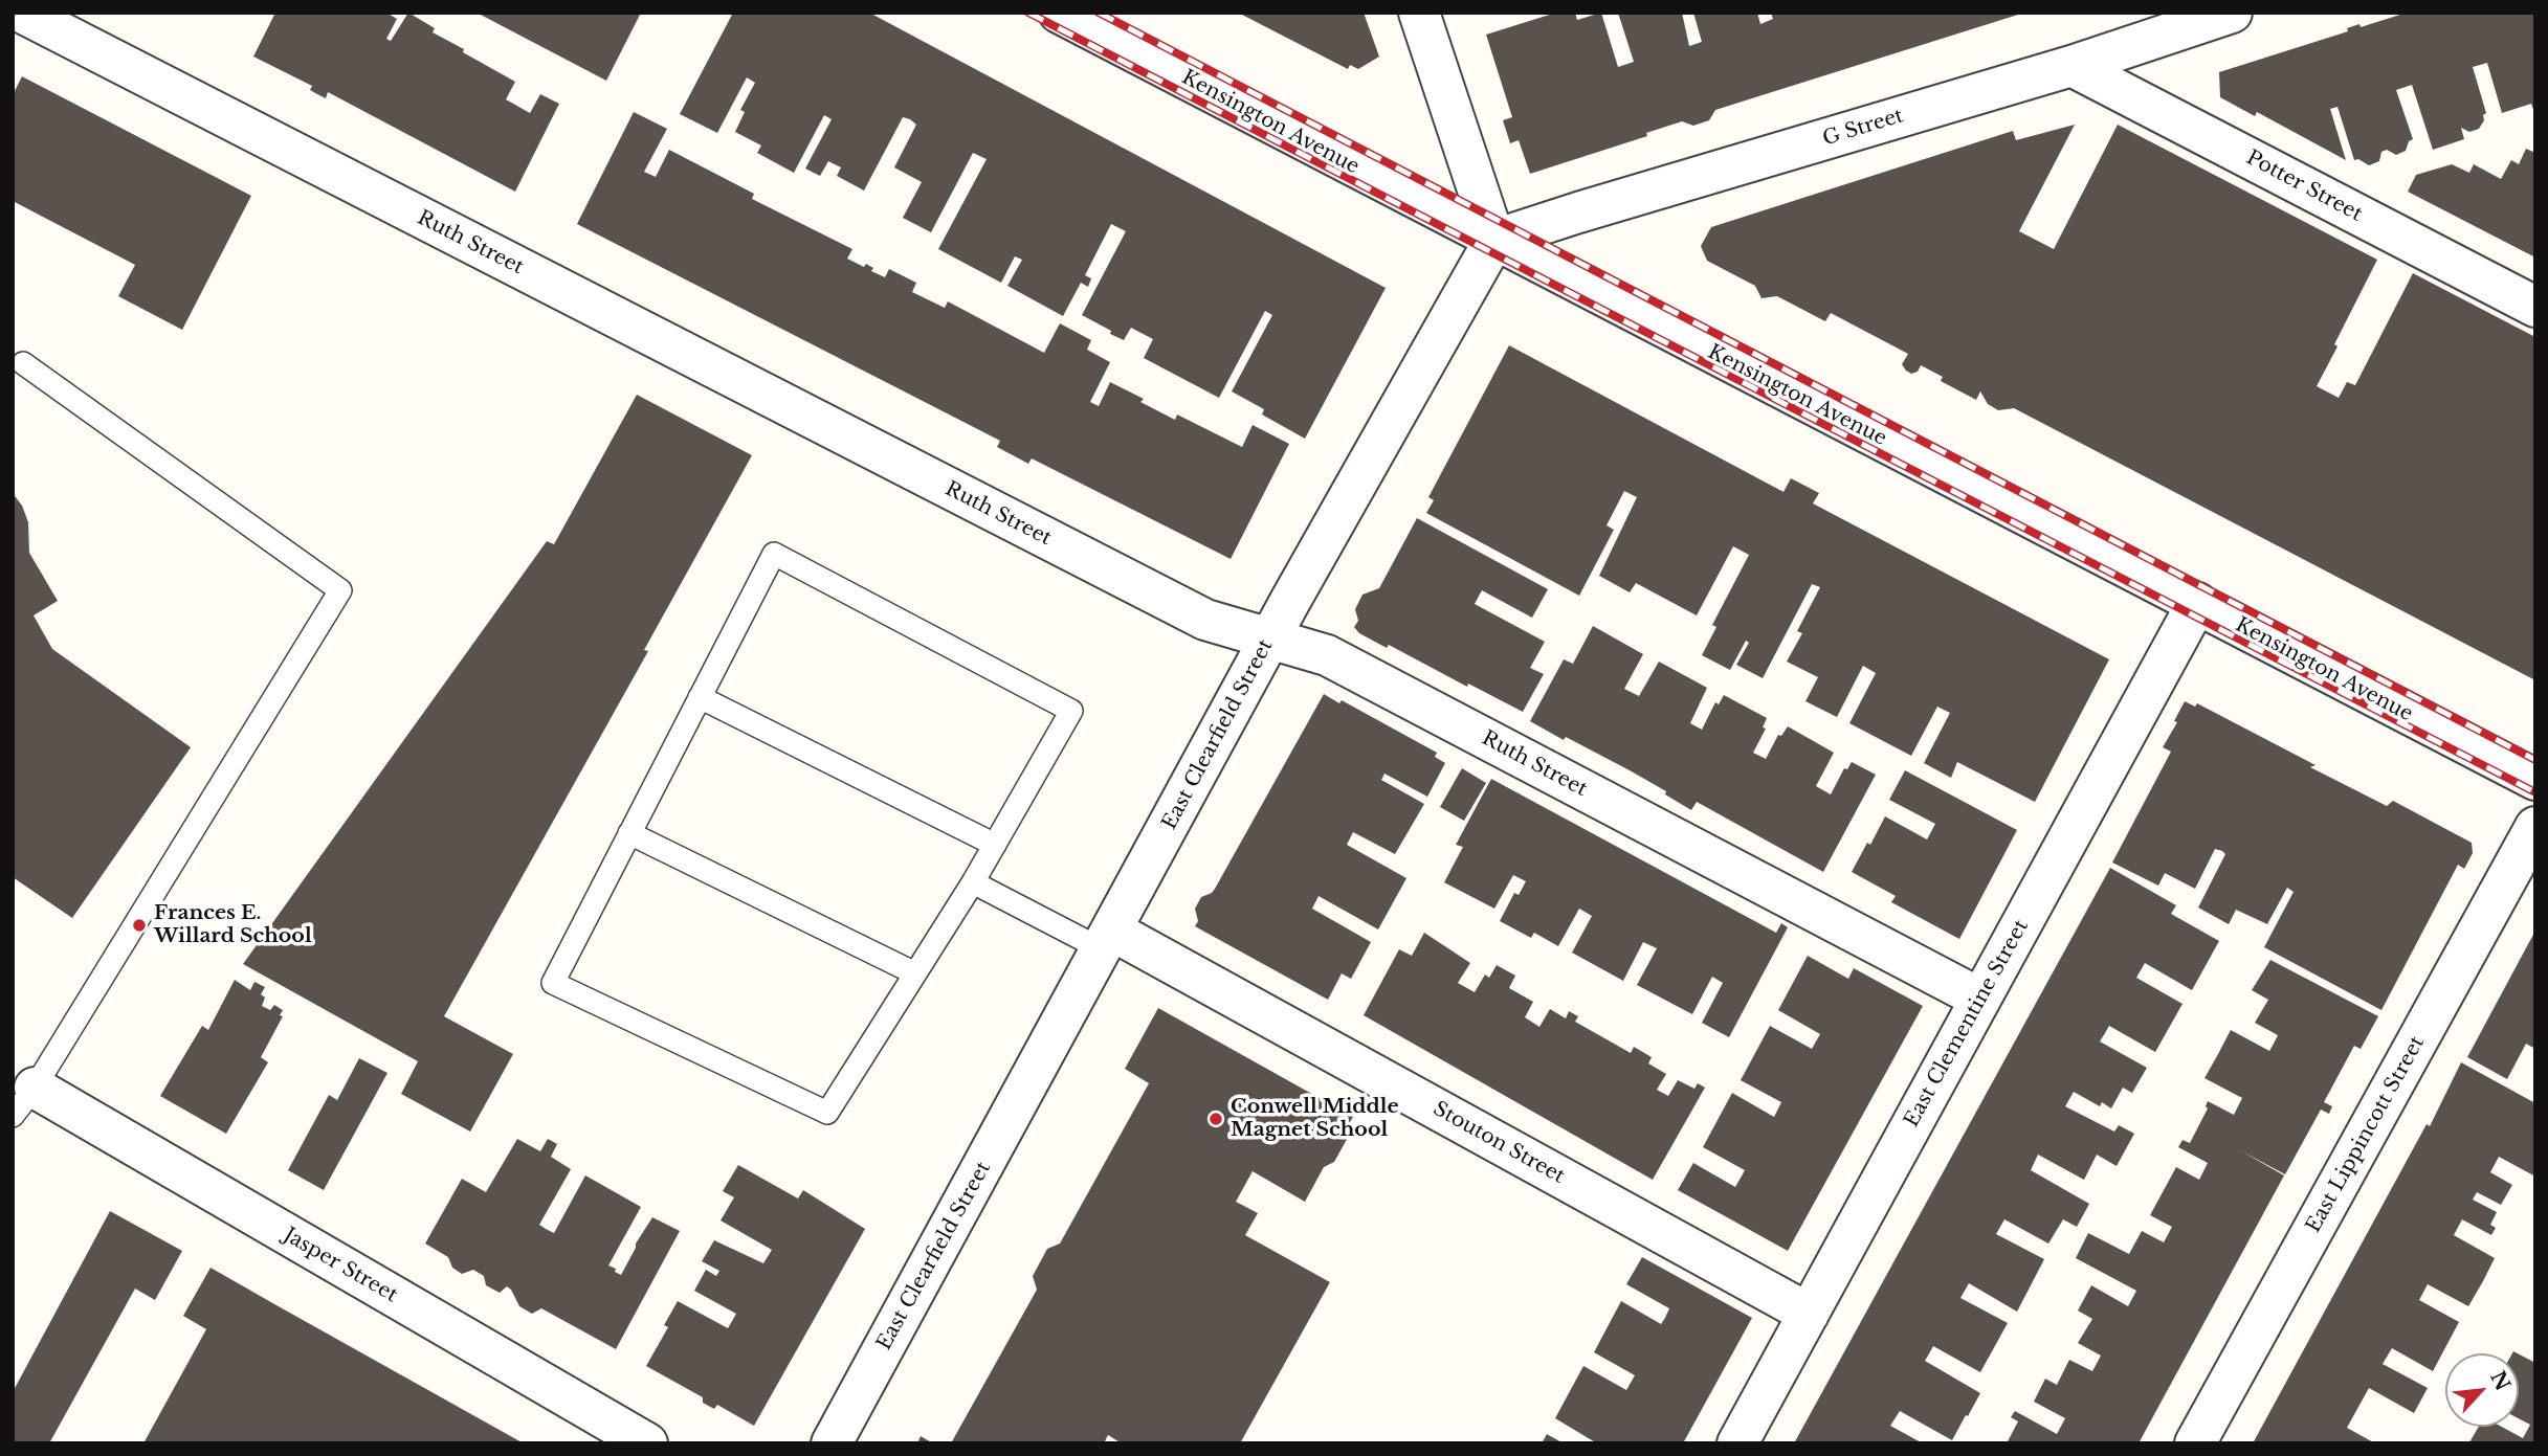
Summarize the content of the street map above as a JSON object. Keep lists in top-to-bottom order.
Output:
{
  "streets": {
    "street": [
      "Kensington Avenue",
      "G Street",
      "Potter Street",
      "Ruth Street",
      "East Clearfield Street",
      "East Clementine Street",
      "East Lippincott Street",
      "Stouton Street",
      "Jasper Street"
    ]
  },
  "crossings": [
    ["Kensington Avenue", "G Street"],
    ["Kensington Avenue", "East Clearfield Street"],
    ["Kensington Avenue", "East Clementine Street"],
    ["G Street", "Potter Street"],
    ["G Street", "East Clearfield Street"],
    ["Ruth Street", "East Clearfield Street"],
    ["Ruth Street", "East Clementine Street"],
    ["East Clearfield Street", "Stouton Street"],
    ["East Clementine Street", "Stouton Street"]
  ],
  "places": ["Frances E. Willard School", "Conwell Middle Magnet School"],
  "north": "top right"
}
